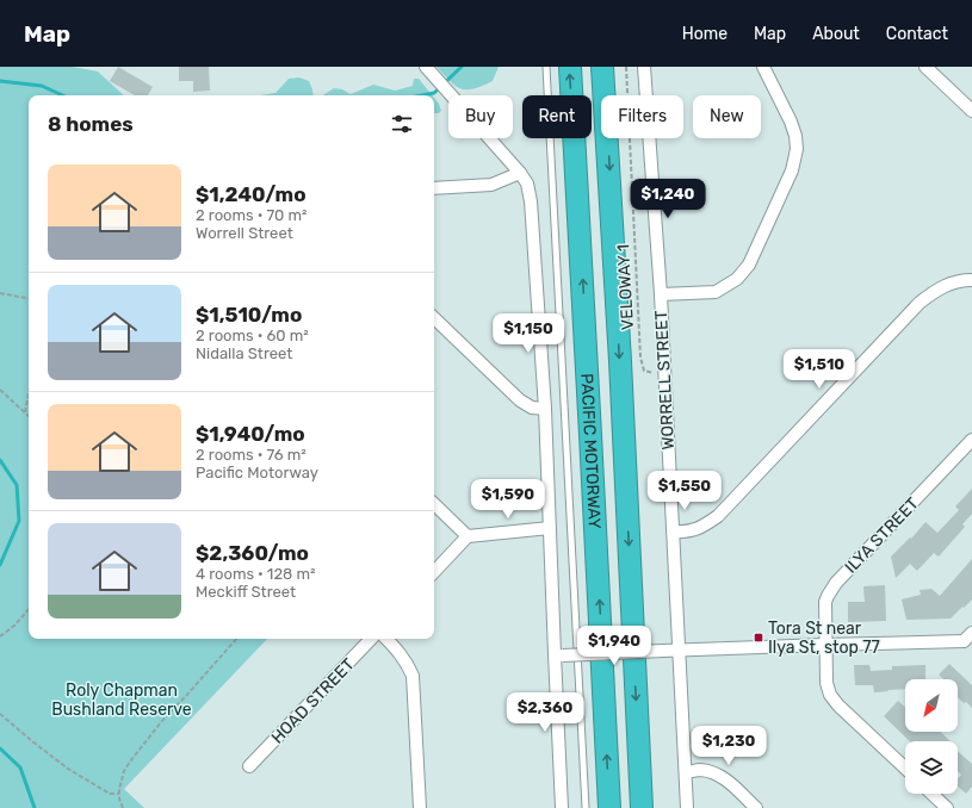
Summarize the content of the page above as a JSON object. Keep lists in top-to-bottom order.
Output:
{
  "streets": {
    "highway": ["PACIFIC MOTORWAY"],
    "street": ["WORRELL STREET", "ILYA STREET", "HOAD STREET"],
    "path": ["VELOWAY 1"]
  },
  "crossings": [
    ["VELOWAY 1", "WORRELL STREET"]
  ],
  "parks": ["Roly Chapman Bushland Reserve"],
  "places": {
    "transit": ["Tora St near Ilya St, stop 77"]
  },
  "north": "bottom left",
  "page": {
    "header": "Map",
    "nav": [
      "Home",
      "Map",
      "About",
      "Contact"
    ],
    "chip": [
      "Buy",
      "Rent",
      "Filters",
      "New"
    ],
    "heading": "8 homes",
    "list": [
      {
        "name": "$1,240/mo",
        "note": "2 rooms · 70 m² · Worrell Street"
      },
      {
        "name": "$1,510/mo",
        "note": "2 rooms · 60 m² · Nidalla Street"
      },
      {
        "name": "$1,940/mo",
        "note": "2 rooms · 76 m² · Pacific Motorway"
      },
      {
        "name": "$2,360/mo",
        "note": "4 rooms · 128 m² · Meckiff Street"
      }
    ],
    "price": [
      "$1,240",
      "$1,150",
      "$1,510",
      "$1,550",
      "$1,590",
      "$1,940",
      "$2,360",
      "$1,230"
    ]
  }
}
